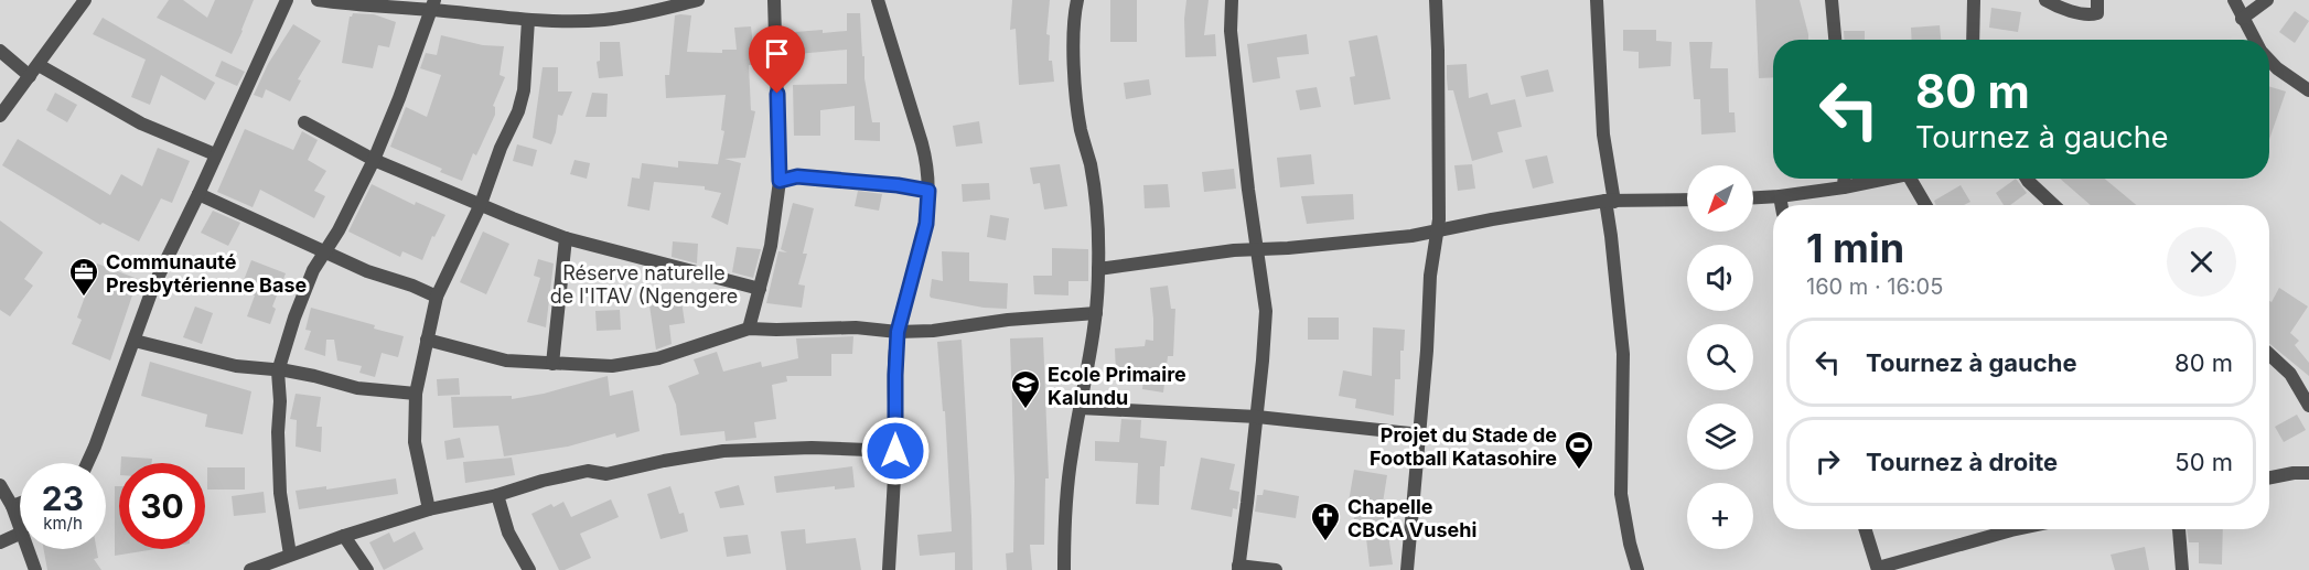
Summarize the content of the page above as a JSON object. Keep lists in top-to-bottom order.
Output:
{
  "parks": ["Réserve naturelle de l'ITAV (Ngengere"],
  "places": {
    "office": ["Communauté Presbytérienne Base"],
    "school or university": ["Ecole Primaire Kalundu"],
    "sports": ["Projet du Stade de Football Katasohire"],
    "church": ["Chapelle CBCA Vusehi"]
  },
  "north": "bottom left",
  "page": {
    "turn": ["80 m", "Tournez à gauche"],
    "map_buttons": "+",
    "heading": ["1 min", "160 m · 16:05"],
    "list": [
      {
        "name": "Tournez à gauche",
        "value": "80 m"
      },
      {
        "name": "Tournez à droite",
        "value": "50 m"
      }
    ],
    "speed": "23 km/h",
    "limit": "30"
  }
}
